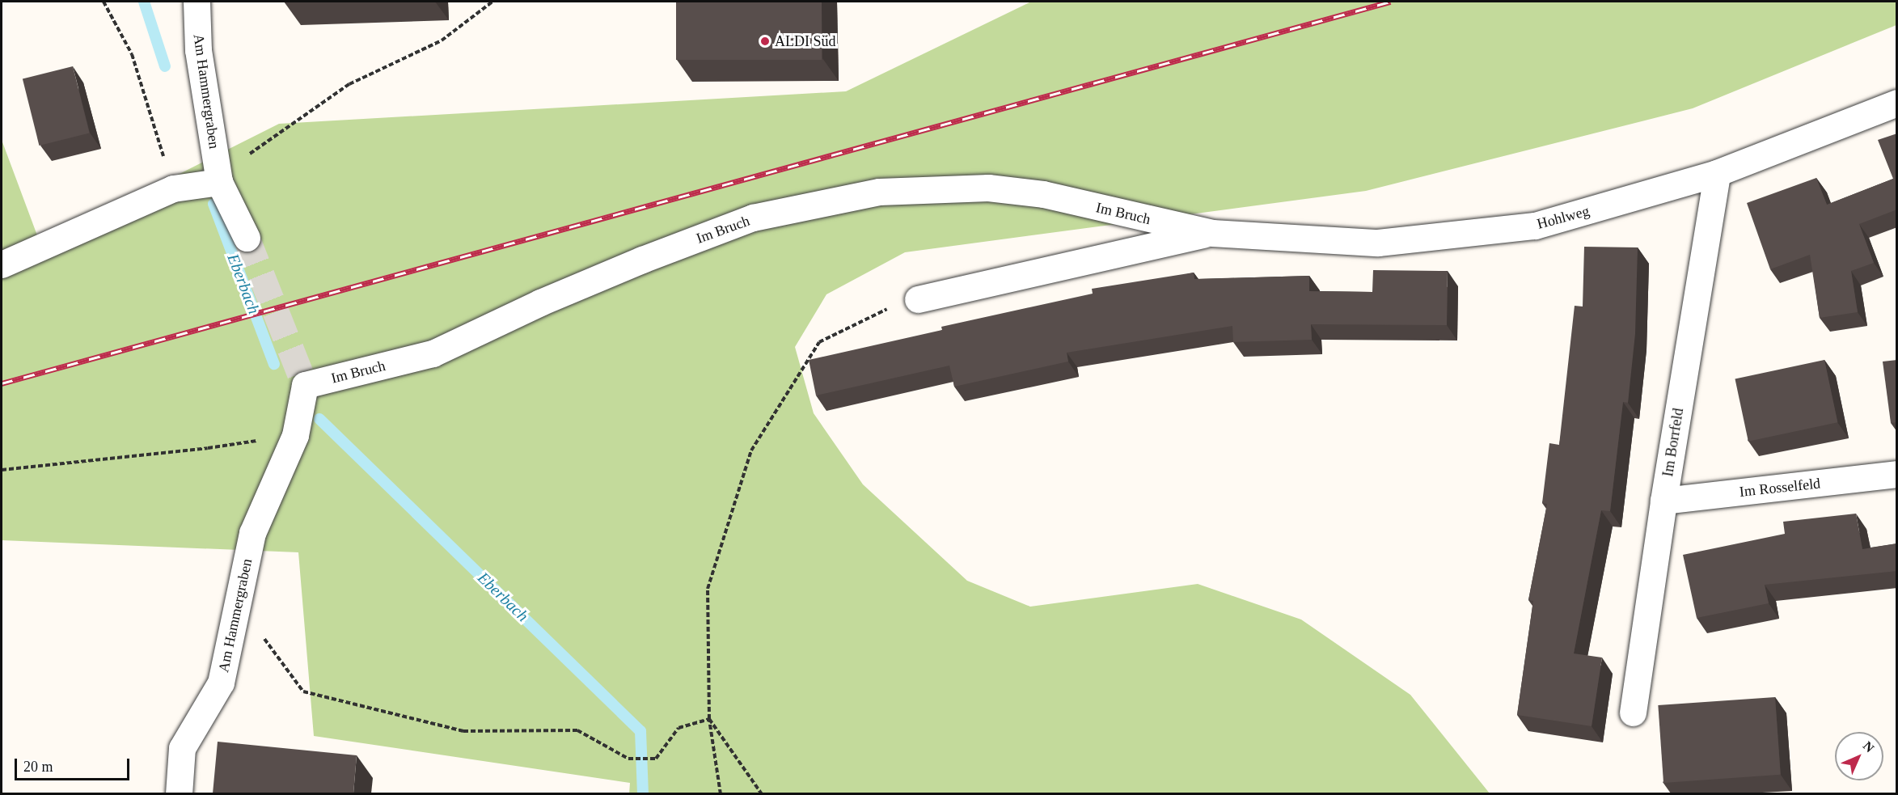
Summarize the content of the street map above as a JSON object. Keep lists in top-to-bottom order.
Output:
{
  "streets": {
    "street": [
      "Am Hammergraben",
      "Im Bruch",
      "Hohlweg",
      "Im Borrfeld",
      "Im Rosselfeld"
    ]
  },
  "crossings": [
    ["Am Hammergraben", "Im Bruch"],
    ["Im Bruch", "Hohlweg"],
    ["Hohlweg", "Im Borrfeld"],
    ["Im Borrfeld", "Im Rosselfeld"]
  ],
  "water": ["Eberbach"],
  "places": ["ALDI Süd"],
  "scale_bar": "20 m",
  "north": "top right"
}
